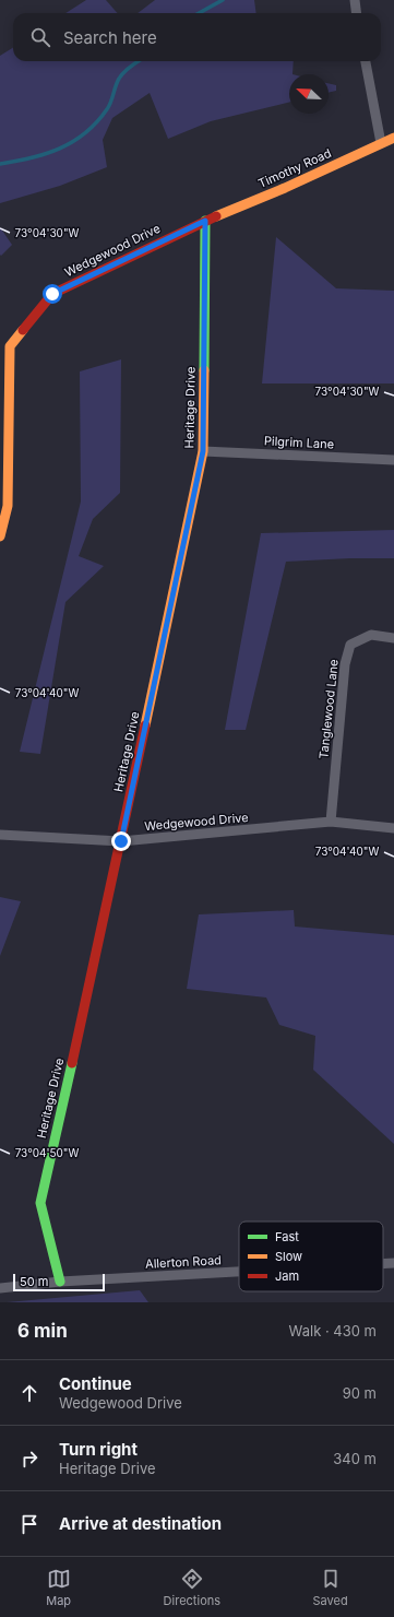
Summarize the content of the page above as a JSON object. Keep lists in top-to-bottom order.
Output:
{
  "streets": {
    "street": [
      "Timothy Road",
      "Wedgewood Drive",
      "Heritage Drive",
      "Pilgrim Lane",
      "Tanglewood Lane",
      "Allerton Road"
    ]
  },
  "crossings": [
    ["Timothy Road", "Wedgewood Drive"],
    ["Timothy Road", "Heritage Drive"],
    ["Wedgewood Drive", "Heritage Drive"],
    ["Wedgewood Drive", "Tanglewood Lane"],
    ["Heritage Drive", "Pilgrim Lane"],
    ["Heritage Drive", "Allerton Road"]
  ],
  "legend": ["Fast", "Slow", "Jam"],
  "scale_bar": "50 m",
  "north": "top left",
  "page": {
    "search": "Search here",
    "scale": "50 m",
    "heading": ["6 min", "Walk · 430 m"],
    "list": [
      ["Continue", "Wedgewood Drive", "90 m"],
      ["Turn right", "Heritage Drive", "340 m"],
      "Arrive at destination"
    ],
    "nav": ["Map", "Directions", "Saved"]
  },
  "coordinates": ["73°04'30\"W", "73°04'40\"W", "73°04'50\"W"]
}
